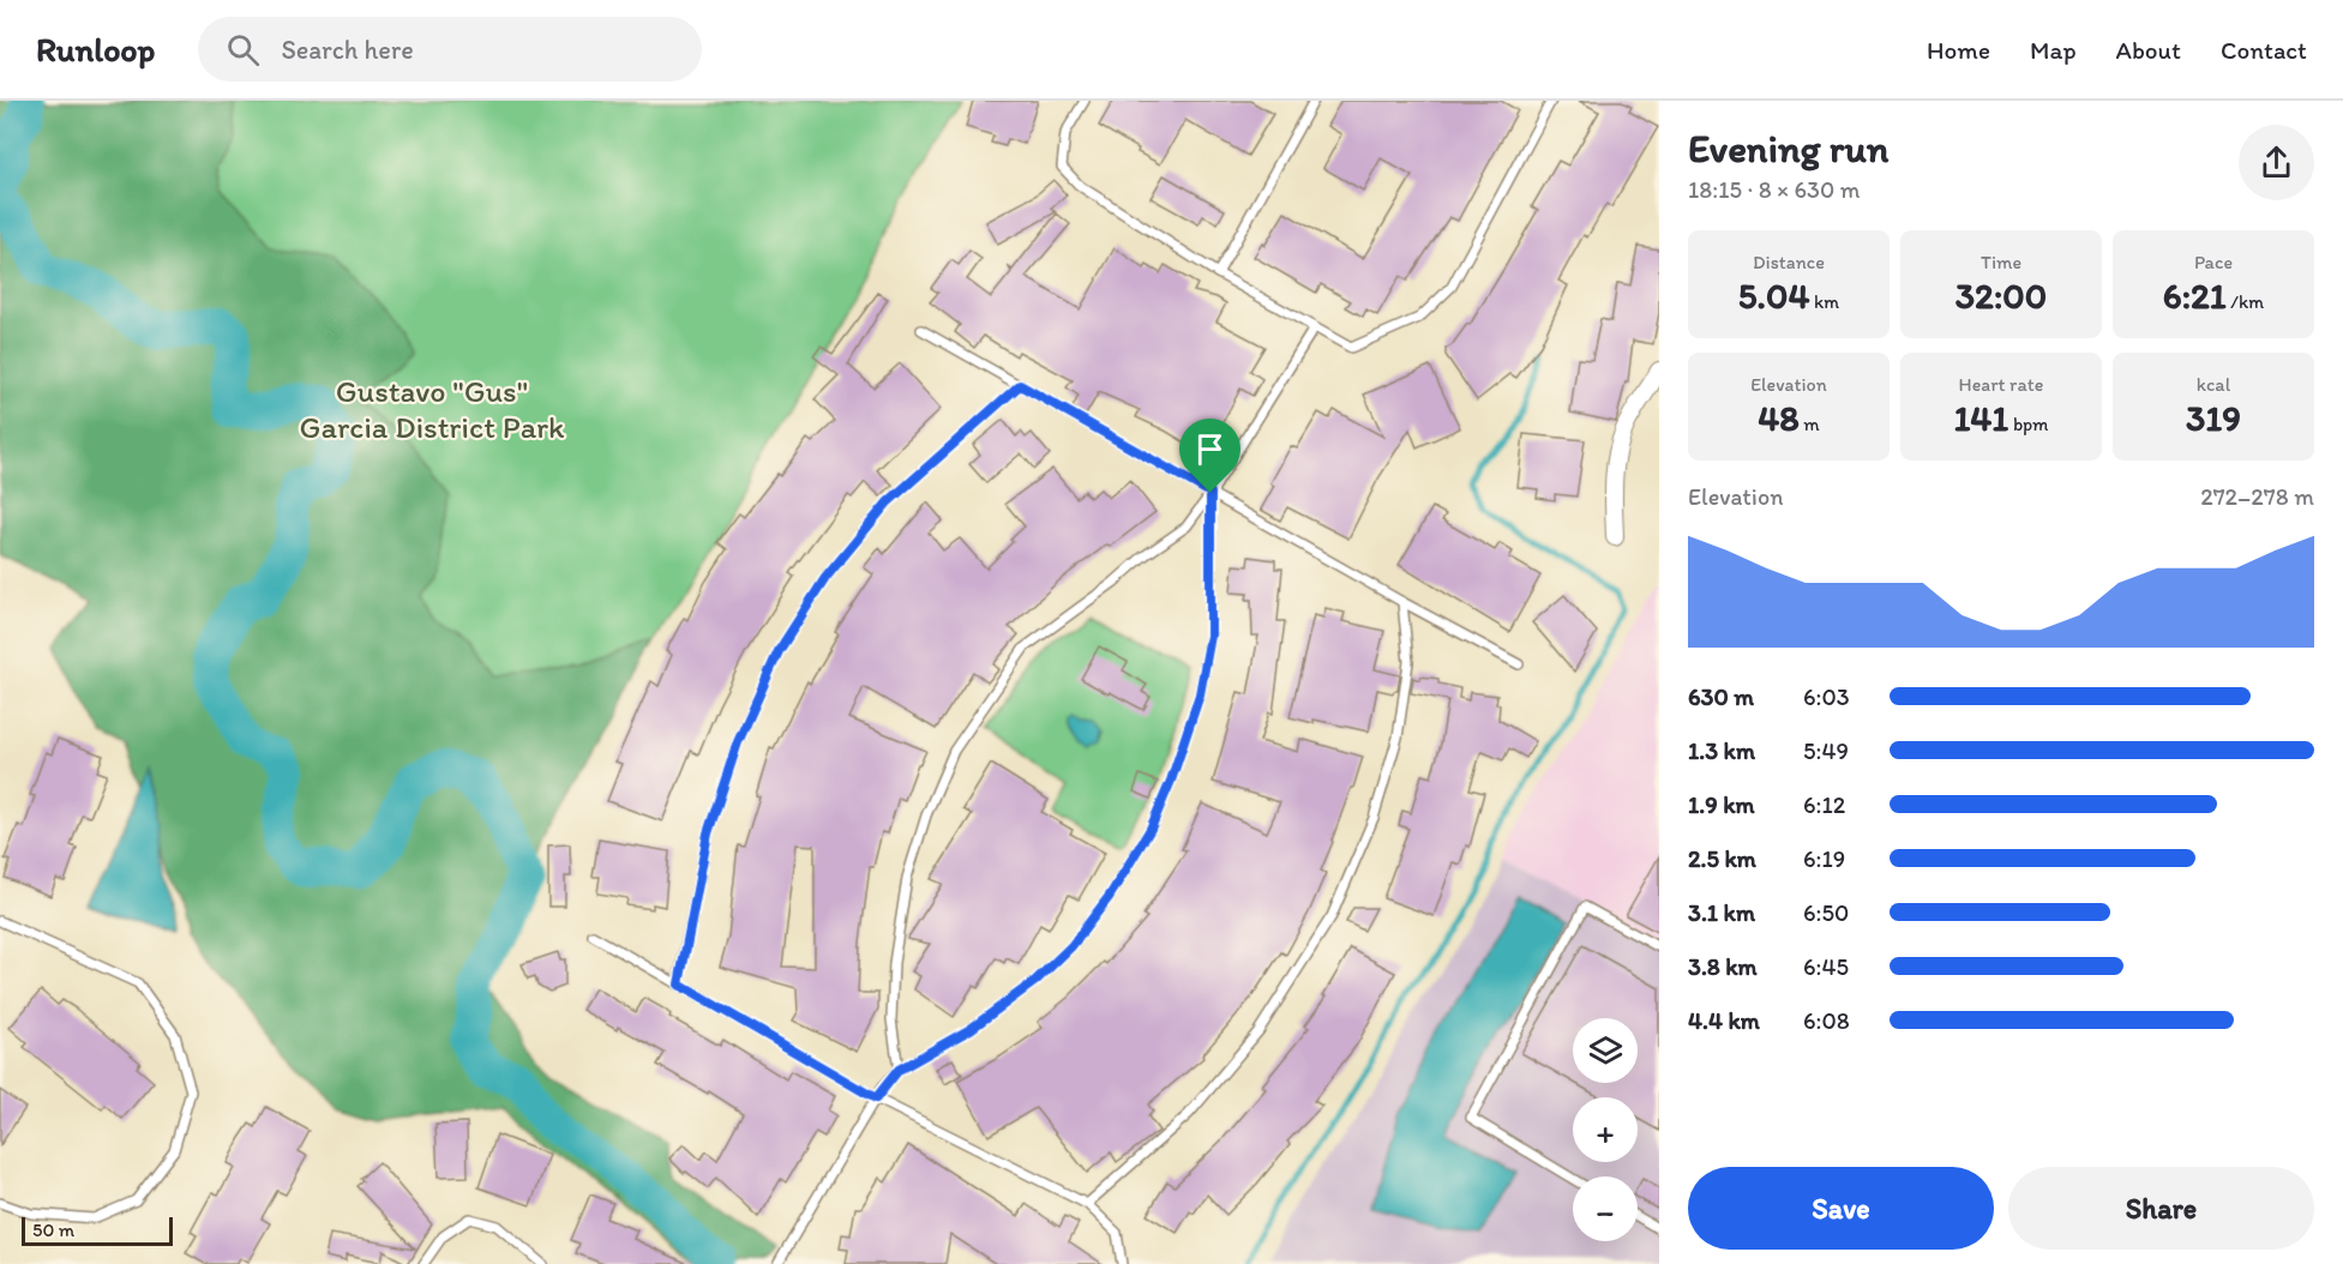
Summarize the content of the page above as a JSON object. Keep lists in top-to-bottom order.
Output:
{
  "parks": ["Gustavo \"Gus\" Garcia District Park"],
  "scale_bar": "50 m",
  "page": {
    "header": "Runloop",
    "search": "Search here",
    "nav": [
      "Home",
      "Map",
      "About",
      "Contact"
    ],
    "heading": ["Evening run", "18:15 · 8 × 630 m"],
    "stats": [
      ["Distance", "5.04 km"],
      ["Time", "32:00"],
      ["Pace", "6:21 /km"],
      ["Elevation", "48 m"],
      ["Heart rate", "141 bpm"],
      ["kcal", "319"]
    ],
    "chart": ["Elevation", "272–278 m"],
    "list": [
      {
        "name": "630 m",
        "note": "6:03"
      },
      {
        "name": "1.3 km",
        "note": "5:49"
      },
      {
        "name": "1.9 km",
        "note": "6:12"
      },
      {
        "name": "2.5 km",
        "note": "6:19"
      },
      {
        "name": "3.1 km",
        "note": "6:50"
      },
      {
        "name": "3.8 km",
        "note": "6:45"
      },
      {
        "name": "4.4 km",
        "note": "6:08"
      }
    ],
    "map_buttons": ["+", "−"],
    "buttons": ["Save", "Share"],
    "scale": "50 m"
  }
}
